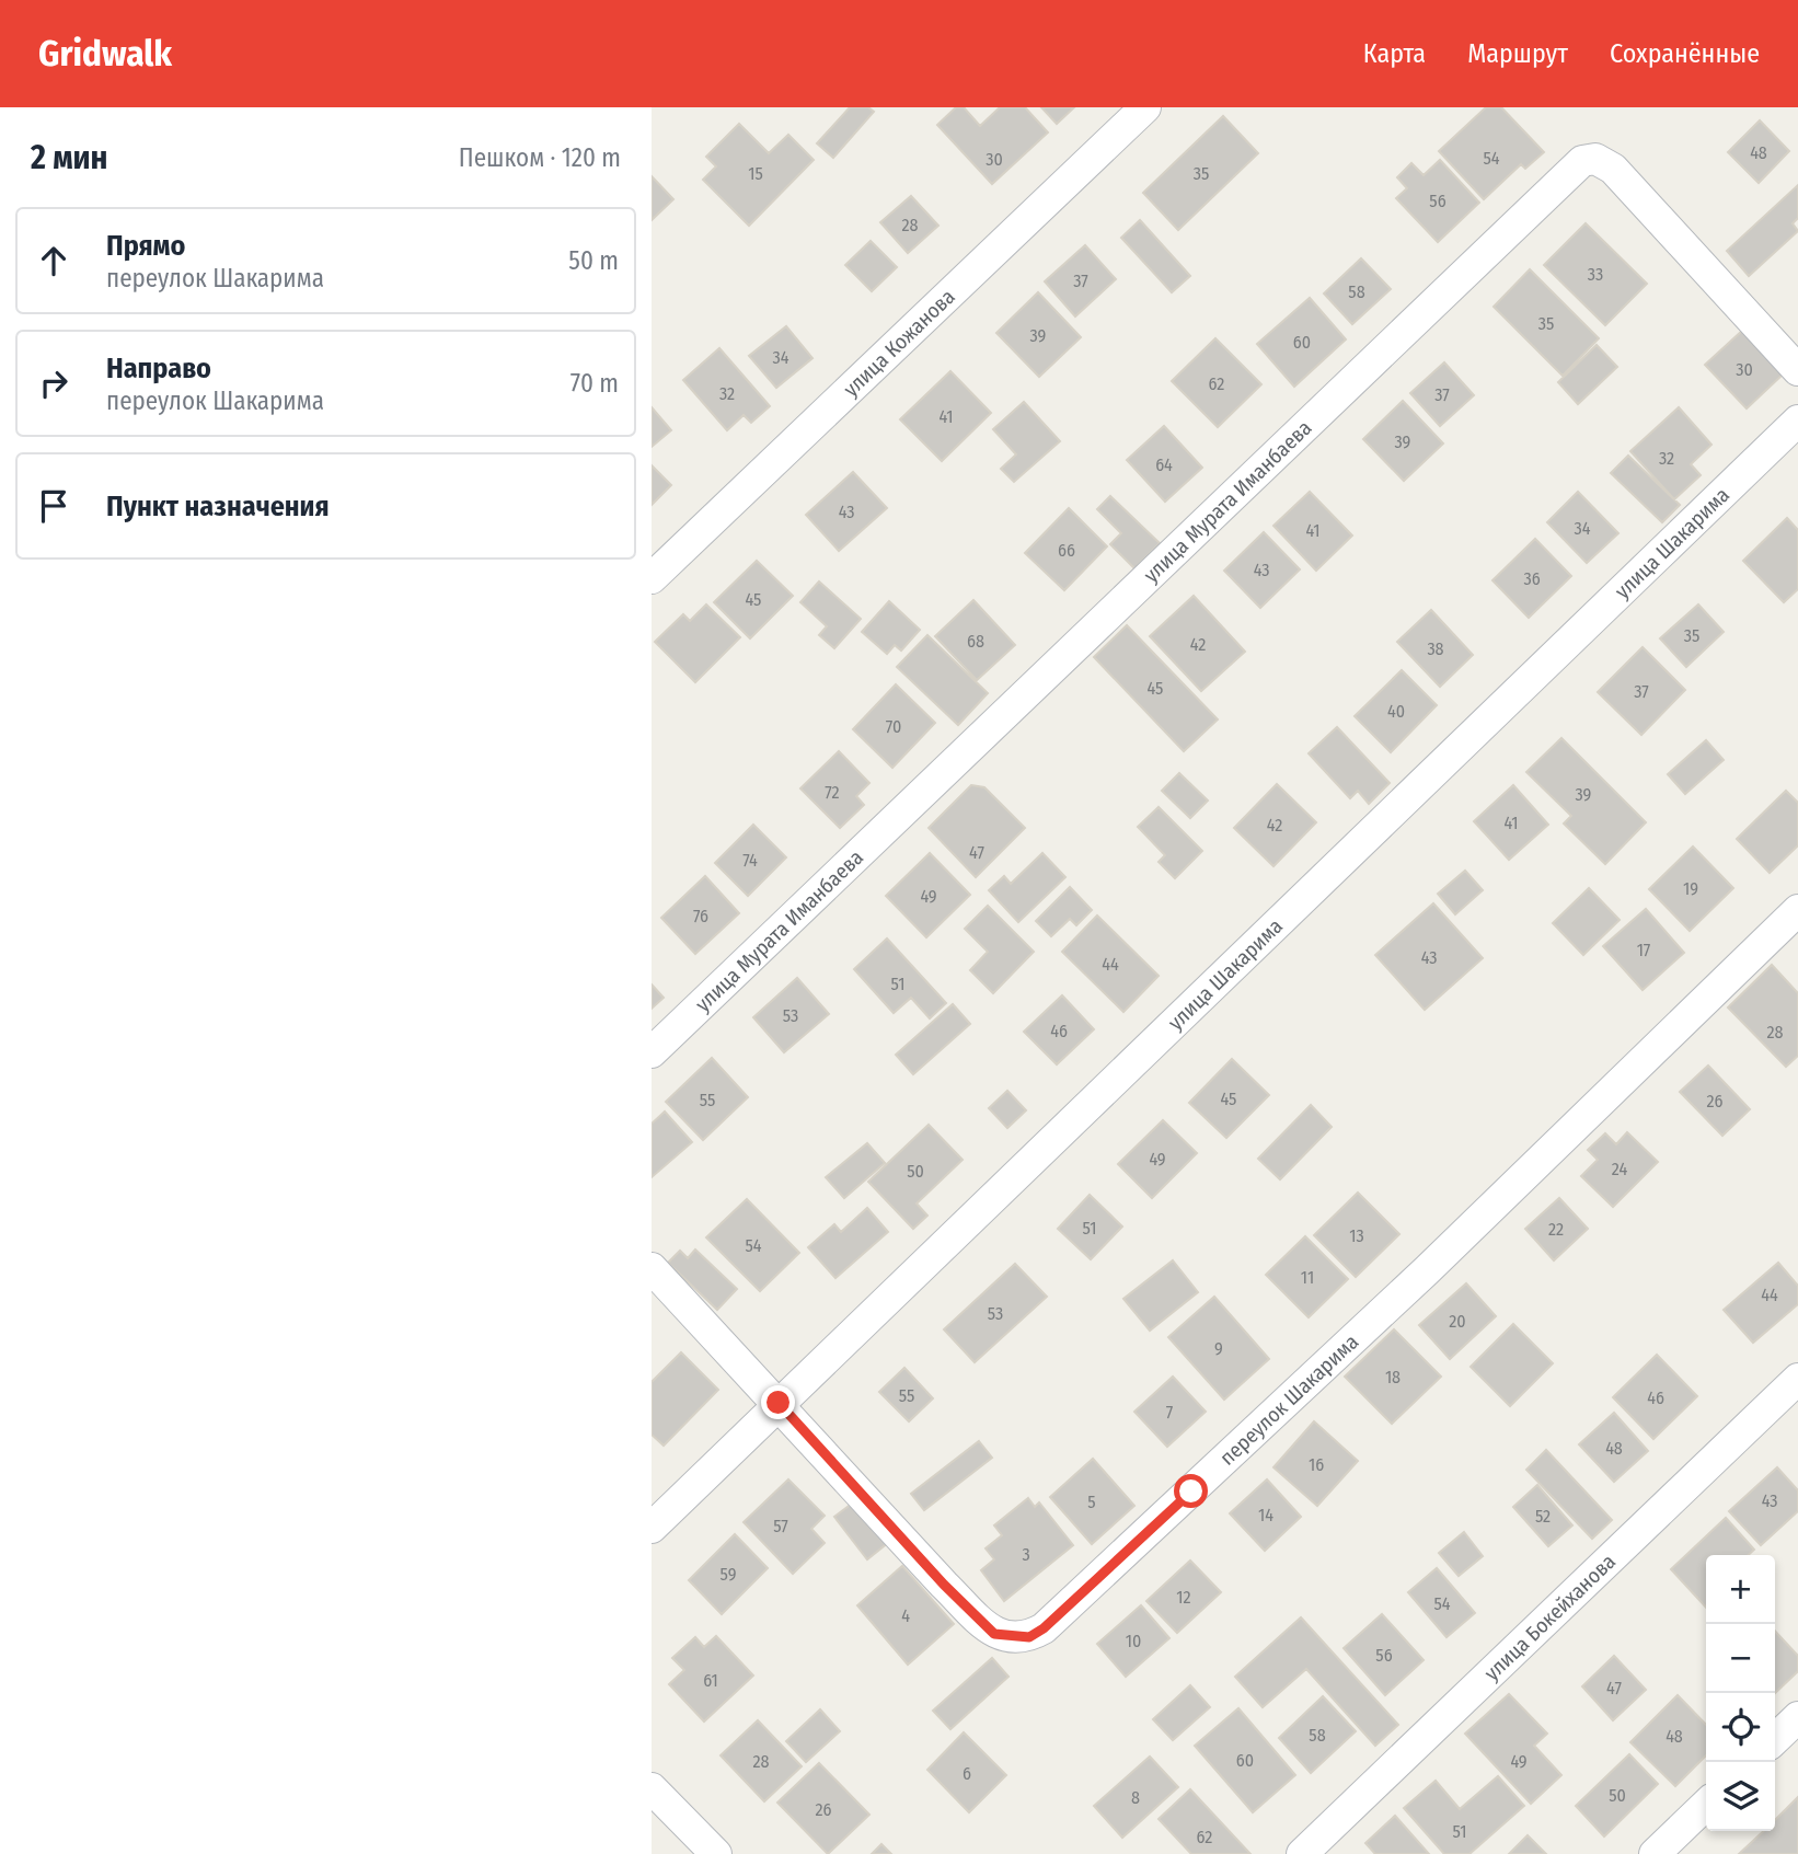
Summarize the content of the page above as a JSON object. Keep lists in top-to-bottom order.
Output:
{
  "streets": {
    "street": [
      "улица Кожанова",
      "улица Мурата Иманбаева",
      "улица Шакарима",
      "переулок Шакарима",
      "улица Бокейханова"
    ]
  },
  "crossings": [
    ["улица Шакарима", "переулок Шакарима"]
  ],
  "house_numbers": [
    "48",
    "54",
    "30",
    "15",
    "35",
    "56",
    "28",
    "33",
    "37",
    "58",
    "35",
    "39",
    "60",
    "34",
    "30",
    "62",
    "32",
    "37",
    "41",
    "39",
    "32",
    "64",
    "43",
    "34",
    "41",
    "66",
    "43",
    "36",
    "45",
    "35",
    "68",
    "42",
    "38",
    "45",
    "37",
    "40",
    "70",
    "72",
    "39",
    "41",
    "42",
    "47",
    "74",
    "19",
    "49",
    "76",
    "17",
    "43",
    "44",
    "51",
    "53",
    "46",
    "28",
    "45",
    "55",
    "26",
    "49",
    "24",
    "50",
    "51",
    "22",
    "13",
    "54",
    "11",
    "44",
    "53",
    "20",
    "9",
    "18",
    "55",
    "46",
    "7",
    "48",
    "16",
    "43",
    "5",
    "14",
    "52",
    "57",
    "3",
    "59",
    "12",
    "54",
    "4",
    "10",
    "56",
    "61",
    "47",
    "58",
    "48",
    "60",
    "28",
    "49",
    "6",
    "50",
    "8",
    "26",
    "51",
    "62"
  ],
  "page": {
    "header": "Gridwalk",
    "nav": ["Карта", "Маршрут", "Сохранённые"],
    "heading": ["2 мин", "Пешком · 120 m"],
    "list": [
      ["Прямо", "переулок Шакарима", "50 m"],
      ["Направо", "переулок Шакарима", "70 m"],
      "Пункт назначения"
    ],
    "map_buttons": ["+", "−"]
  }
}
